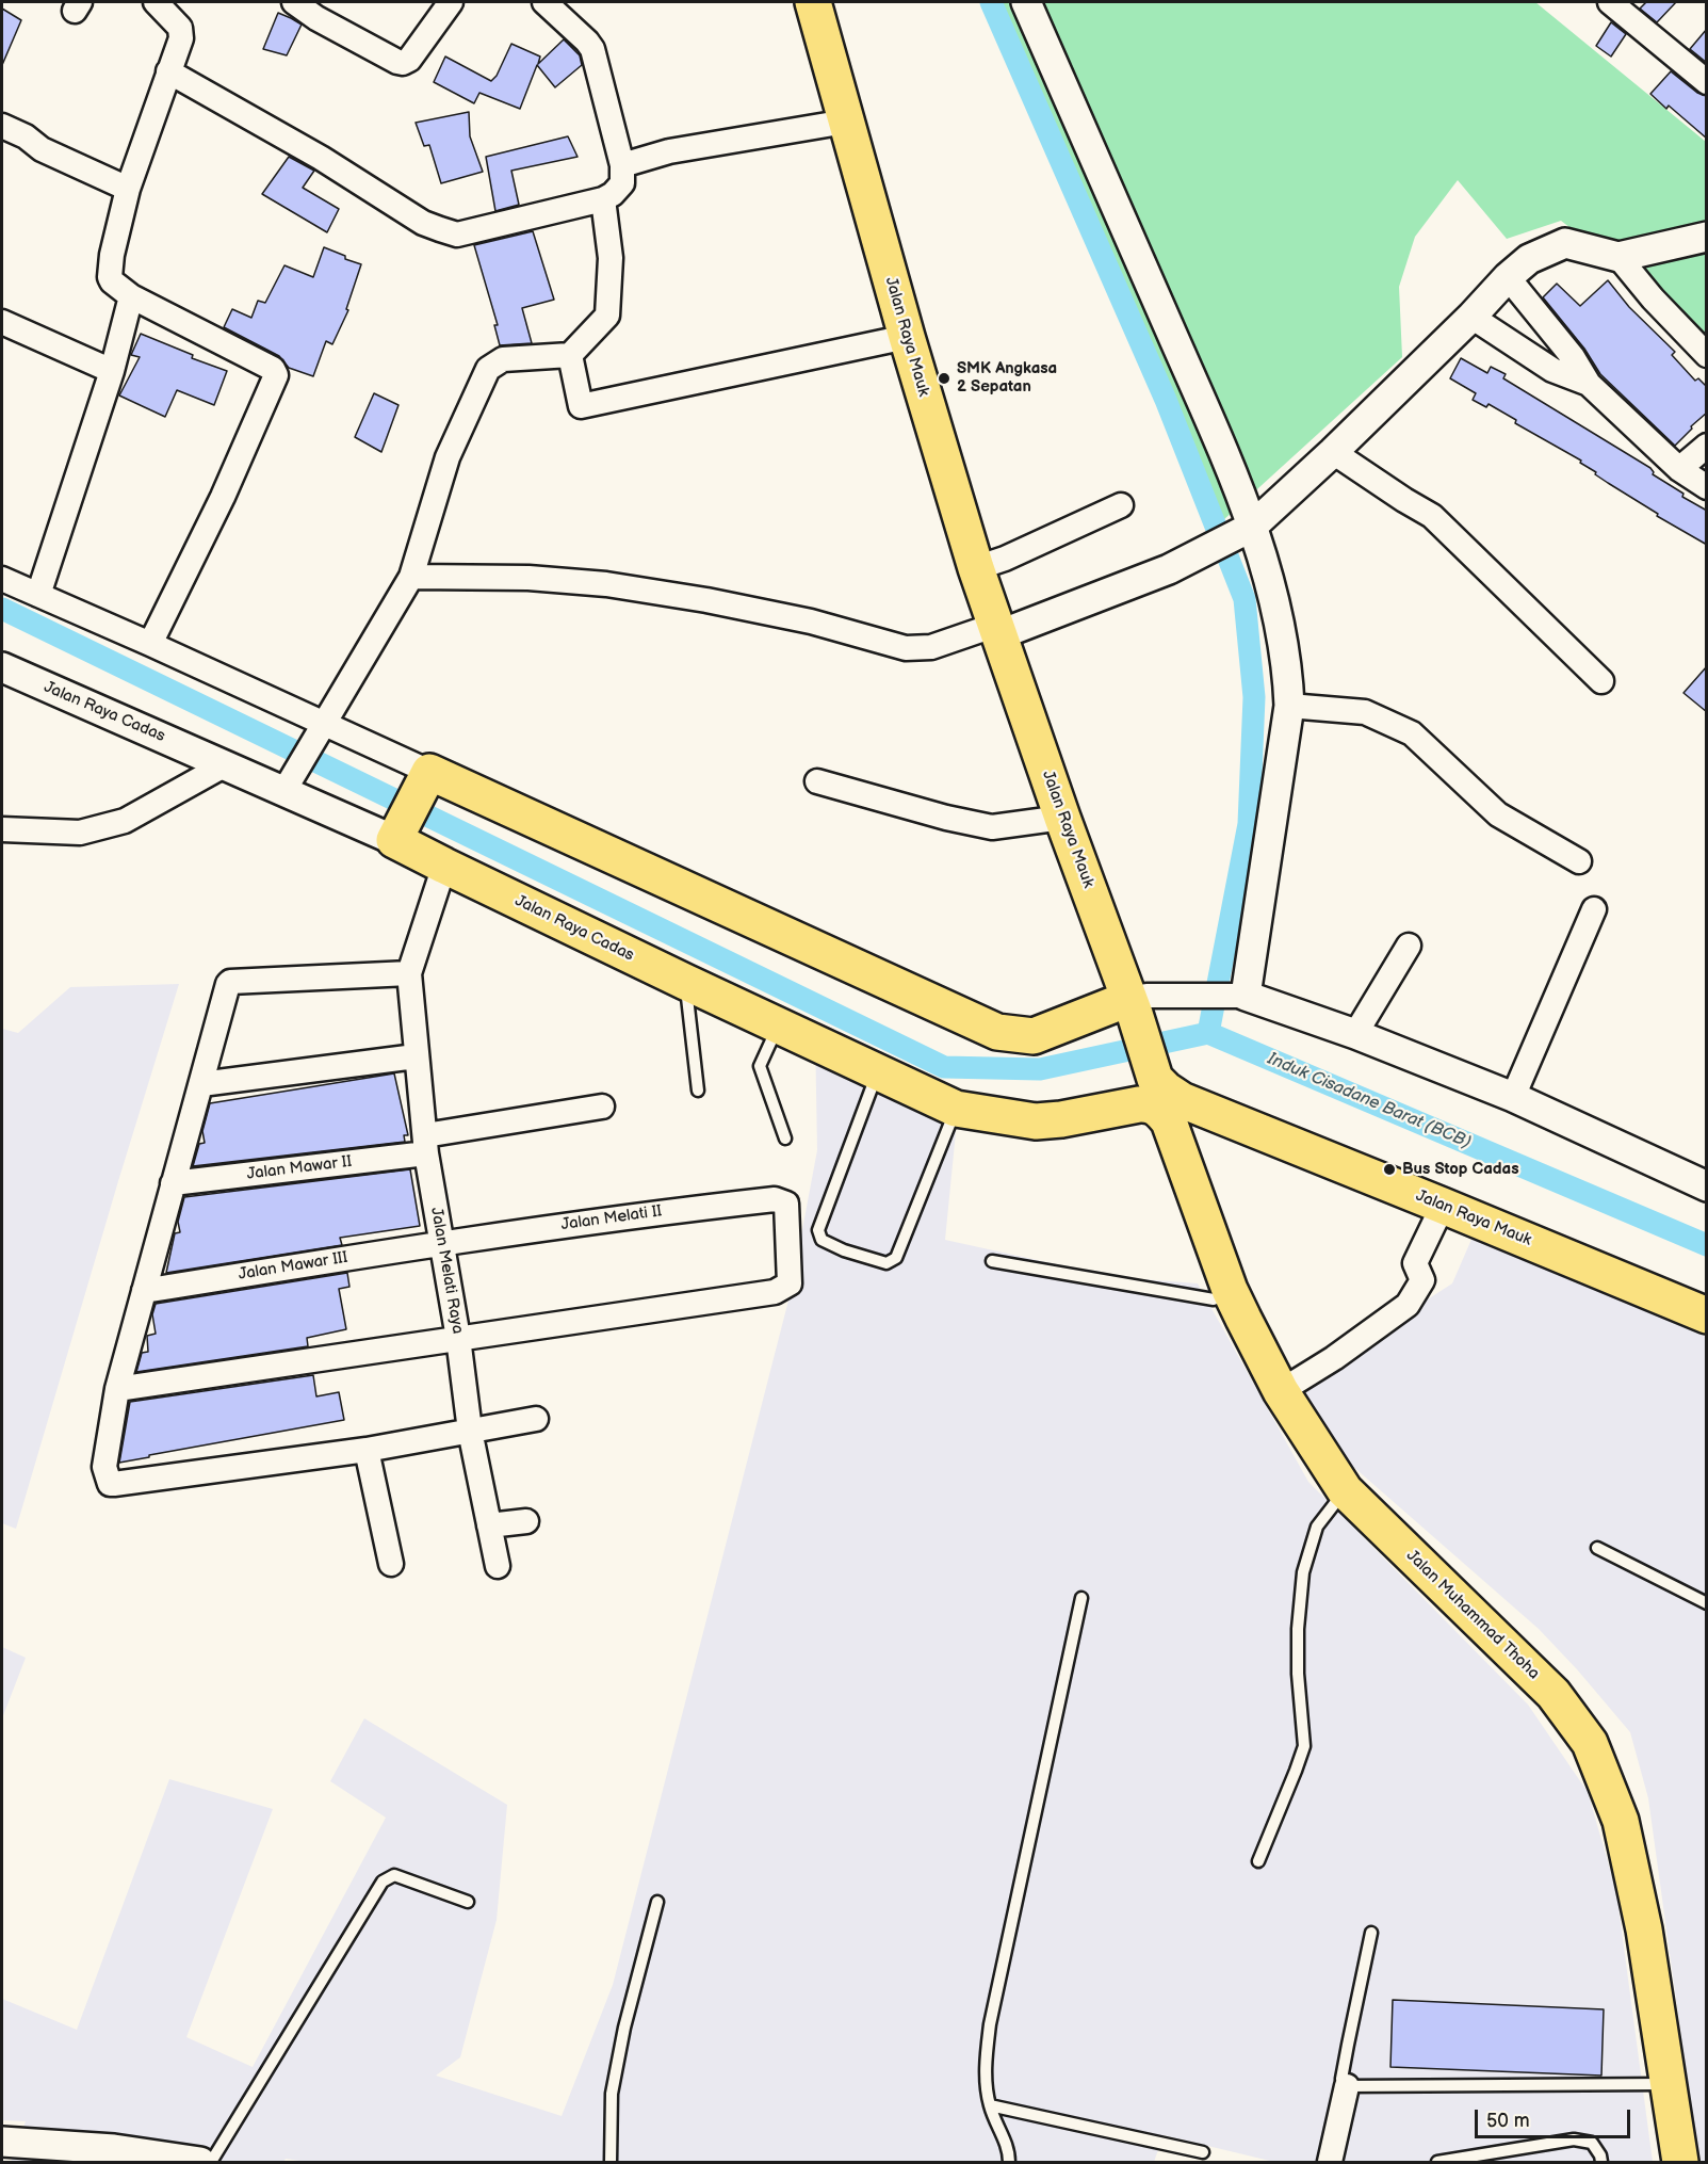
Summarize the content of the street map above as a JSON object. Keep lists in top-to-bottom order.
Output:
{
  "streets": {
    "main road": ["Jalan Raya Mauk", "Jalan Raya Cadas", "Jalan Muhammad Thoha"],
    "street": [
      "Jalan Mawar II",
      "Jalan Melati II",
      "Jalan Mawar III",
      "Jalan Melati Raya"
    ]
  },
  "crossings": [
    ["Jalan Raya Mauk", "Jalan Raya Cadas"],
    ["Jalan Raya Mauk", "Jalan Muhammad Thoha"],
    ["Jalan Raya Cadas", "Jalan Muhammad Thoha"],
    ["Jalan Mawar II", "Jalan Melati Raya"],
    ["Jalan Melati II", "Jalan Mawar III"],
    ["Jalan Melati II", "Jalan Melati Raya"],
    ["Jalan Mawar III", "Jalan Melati Raya"]
  ],
  "water": ["Induk Cisadane Barat (BCB)"],
  "places": ["SMK Angkasa 2 Sepatan", "Bus Stop Cadas"],
  "scale_bar": "50 m"
}
